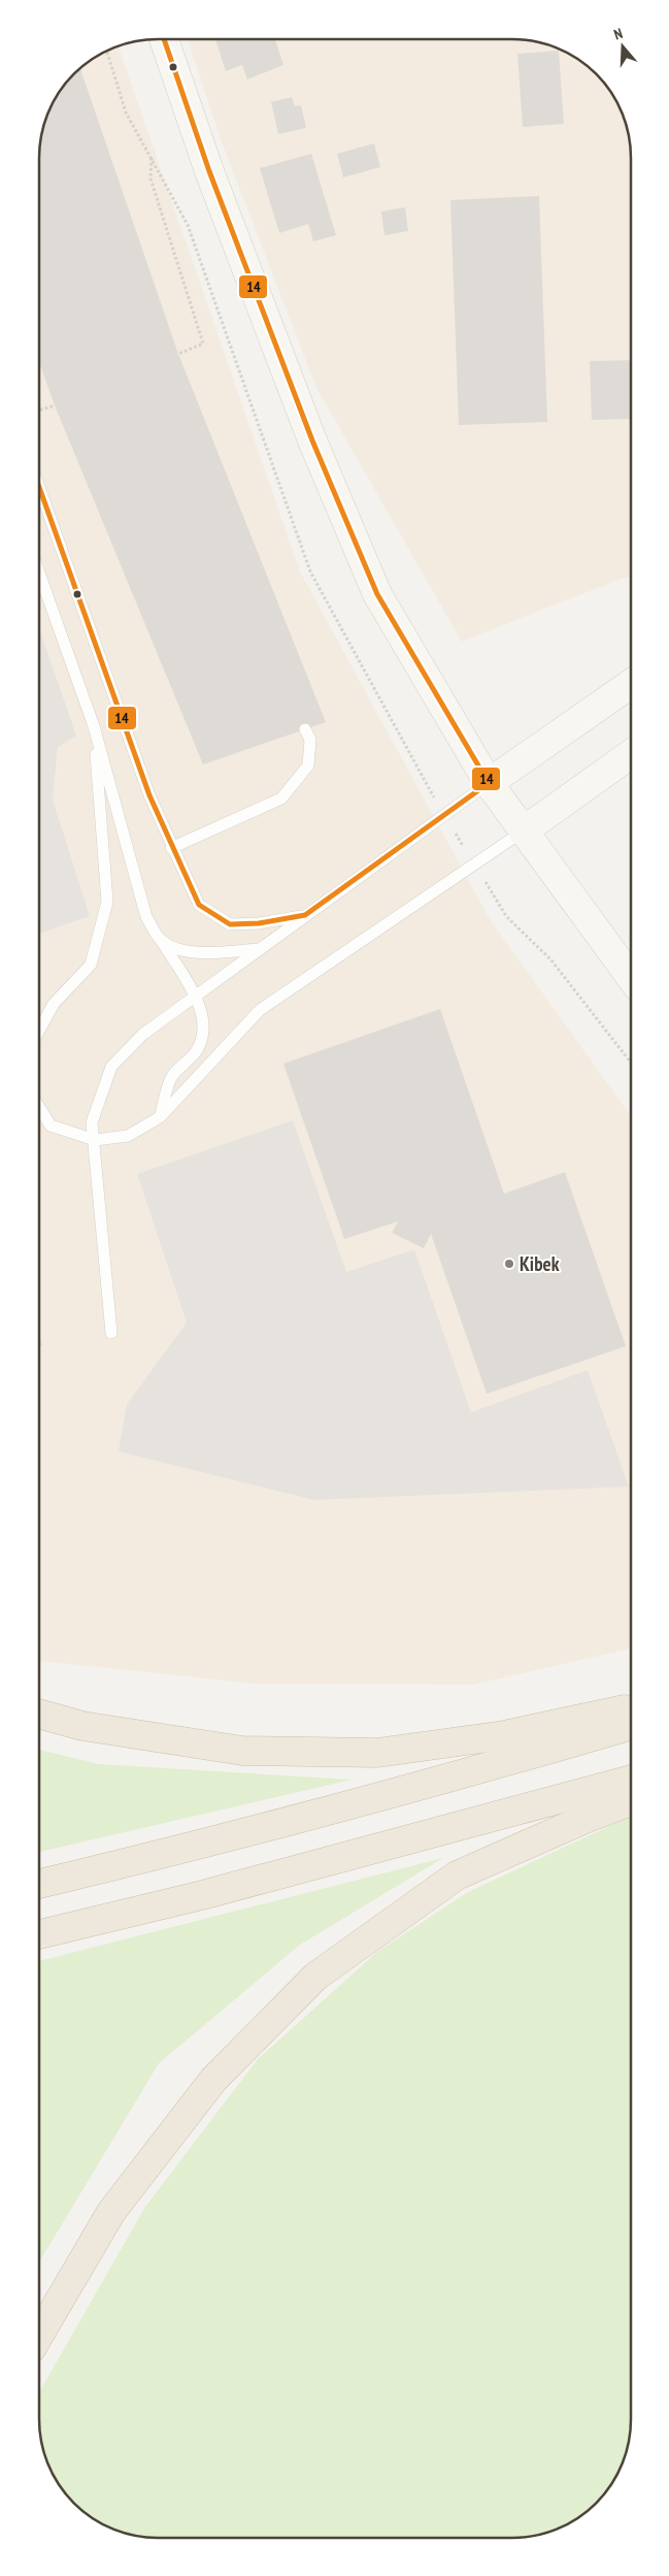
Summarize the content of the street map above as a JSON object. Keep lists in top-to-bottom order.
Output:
{
  "places": ["Kibek"],
  "lines": ["transit line 14"],
  "north": "top"
}
